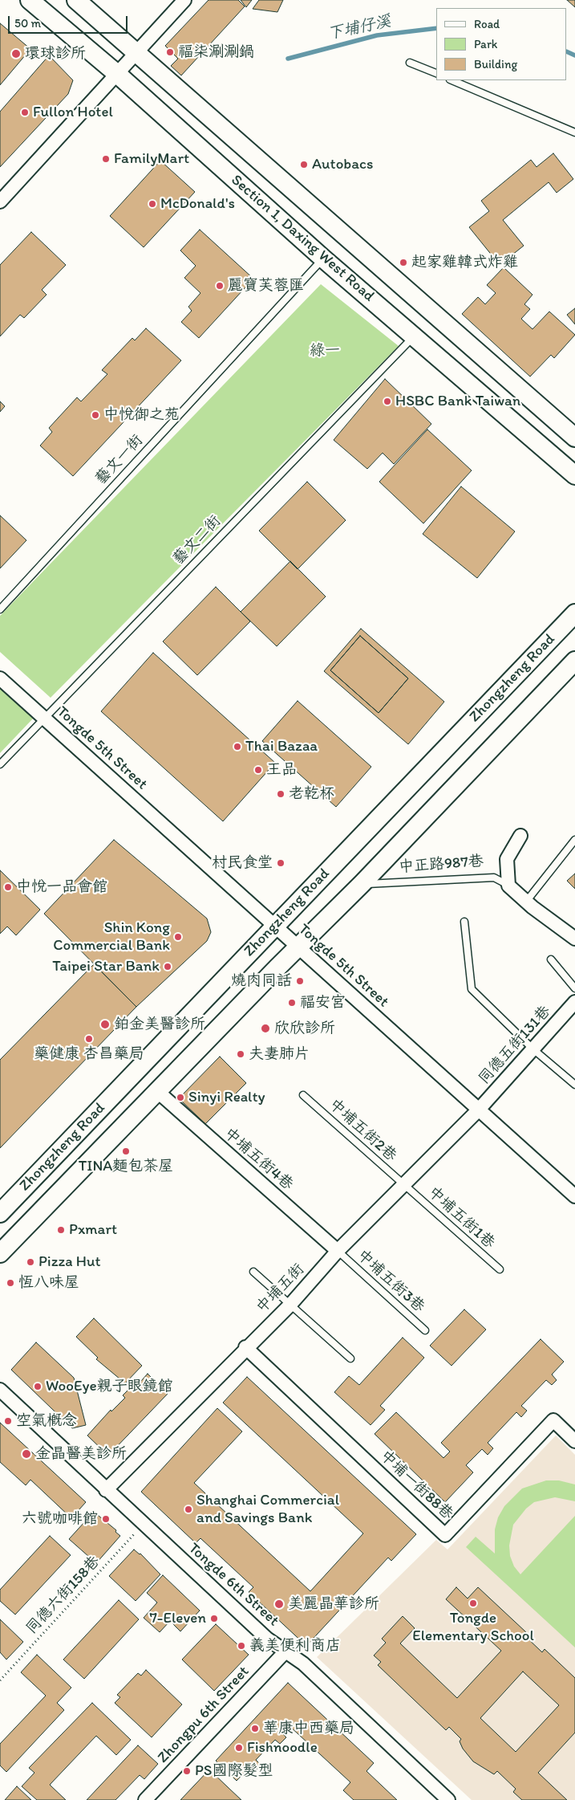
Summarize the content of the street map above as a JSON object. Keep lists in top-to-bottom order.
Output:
{
  "streets": {
    "street": [
      "Section 1, Daxing West Road",
      "Zhongzheng Road",
      "Tongde 5th Street",
      "中正路987巷",
      "同德五街131巷",
      "中埔五街4巷",
      "中埔五街",
      "中埔一街88巷",
      "Tongde 6th Street",
      "Zhongpu 6th Street"
    ],
    "lane": [
      "藝文一街",
      "藝文二街",
      "中埔五街2巷",
      "中埔五街1巷",
      "中埔五街3巷"
    ],
    "path": ["同德六街158巷"]
  },
  "crossings": [
    ["Section 1, Daxing West Road", "藝文一街"],
    ["Section 1, Daxing West Road", "藝文二街"],
    ["藝文二街", "Tongde 5th Street"],
    ["Zhongzheng Road", "Tongde 5th Street"],
    ["Zhongzheng Road", "中正路987巷"],
    ["Zhongzheng Road", "中埔五街4巷"],
    ["Tongde 5th Street", "同德五街131巷"],
    ["Tongde 5th Street", "中埔五街"],
    ["同德五街131巷", "中埔五街"],
    ["中埔五街2巷", "中埔五街1巷"],
    ["中埔五街2巷", "中埔五街"],
    ["中埔五街4巷", "中埔五街3巷"],
    ["中埔五街4巷", "中埔五街"],
    ["中埔五街1巷", "中埔五街"],
    ["中埔五街3巷", "中埔五街"],
    ["中埔五街", "中埔一街88巷"],
    ["中埔五街", "Tongde 6th Street"],
    ["Tongde 6th Street", "同德六街158巷"],
    ["Tongde 6th Street", "Zhongpu 6th Street"]
  ],
  "water": ["下埔仔溪"],
  "parks": ["綠一"],
  "places": [
    "福柒涮涮鍋",
    "環球診所",
    "Fullon Hotel",
    "FamilyMart",
    "Autobacs",
    "McDonald's",
    "起家雞韓式炸雞",
    "麗寶芙蓉匯",
    "HSBC Bank Taiwan",
    "中悅御之苑",
    "Thai Bazaa",
    "王品",
    "老乾杯",
    "村民食堂",
    "中悅一品會館",
    "Shin Kong Commercial Bank",
    "Taipei Star Bank",
    "燒肉同話",
    "福安宮",
    "鉑金美醫診所",
    "欣欣診所",
    "藥健康 杏昌藥局",
    "夫妻肺片",
    "Sinyi Realty",
    "TINA麵包茶屋",
    "Pxmart",
    "Pizza Hut",
    "恆八味屋",
    "WooEye親子眼鏡館",
    "空氣概念",
    "金晶醫美診所",
    "Shanghai Commercial and Savings Bank",
    "六號咖啡館",
    "Tongde Elementary School",
    "美麗晶華診所",
    "7-Eleven",
    "義美便利商店",
    "華康中西藥局",
    "Fishnoodle",
    "PS國際髮型"
  ],
  "legend": ["Road", "Park", "Building"],
  "scale_bar": "50 m"
}
